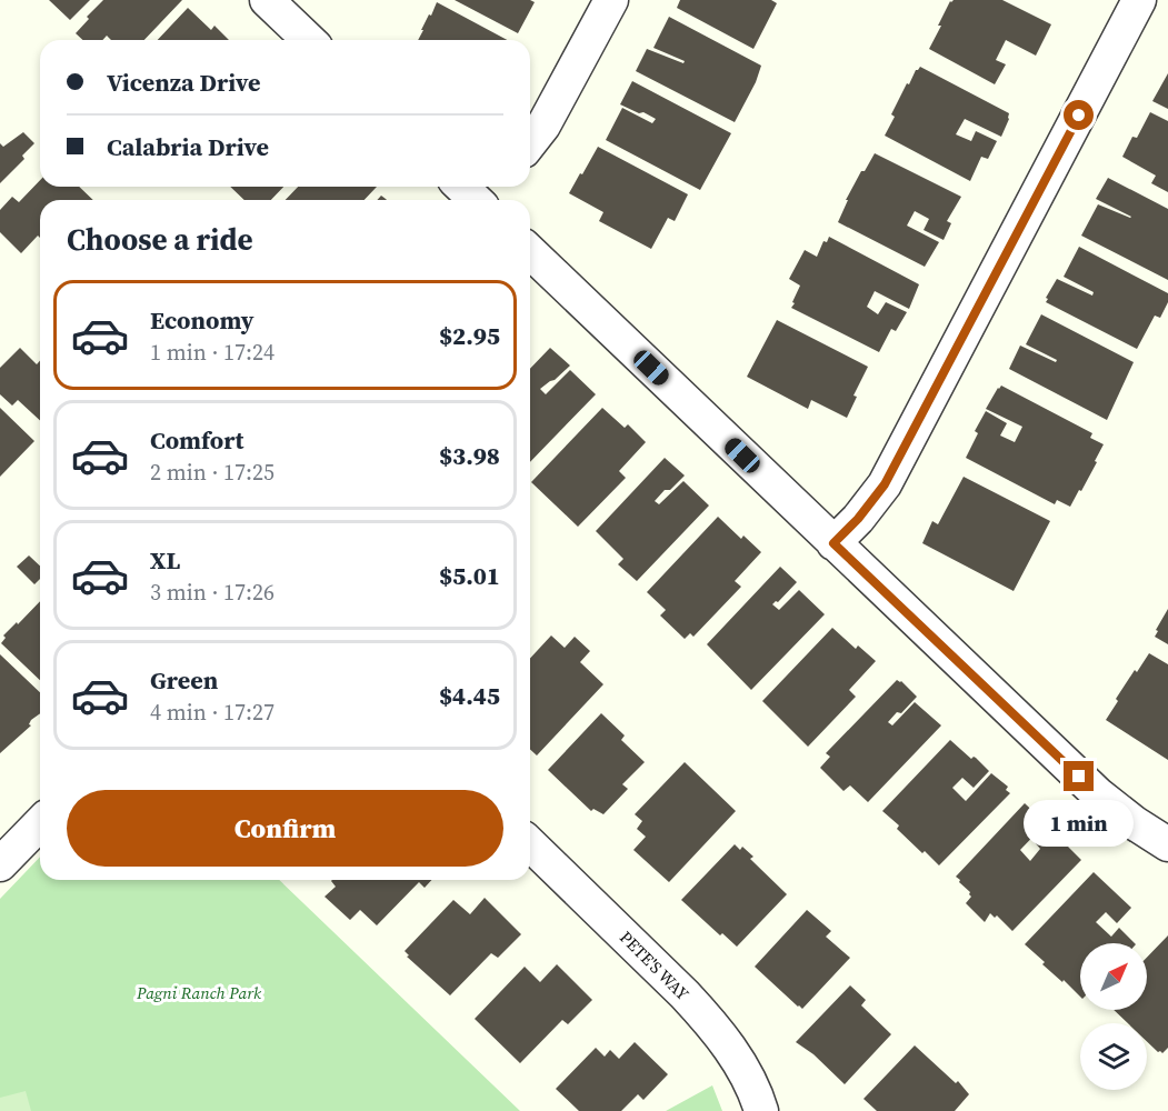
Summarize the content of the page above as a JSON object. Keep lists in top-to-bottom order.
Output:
{
  "streets": {
    "street": ["PETE'S WAY"]
  },
  "parks": ["Pagni Ranch Park"],
  "north": "top right",
  "page": {
    "banner": ["Vicenza Drive", "Calabria Drive"],
    "heading": "Choose a ride",
    "list": [
      {
        "name": "Economy",
        "note": "1 min · 17:24",
        "value": "$2.95"
      },
      {
        "name": "Comfort",
        "note": "2 min · 17:25",
        "value": "$3.98"
      },
      {
        "name": "XL",
        "note": "3 min · 17:26",
        "value": "$5.01"
      },
      {
        "name": "Green",
        "note": "4 min · 17:27",
        "value": "$4.45"
      }
    ],
    "buttons": "Confirm",
    "bubble": "1 min"
  }
}
